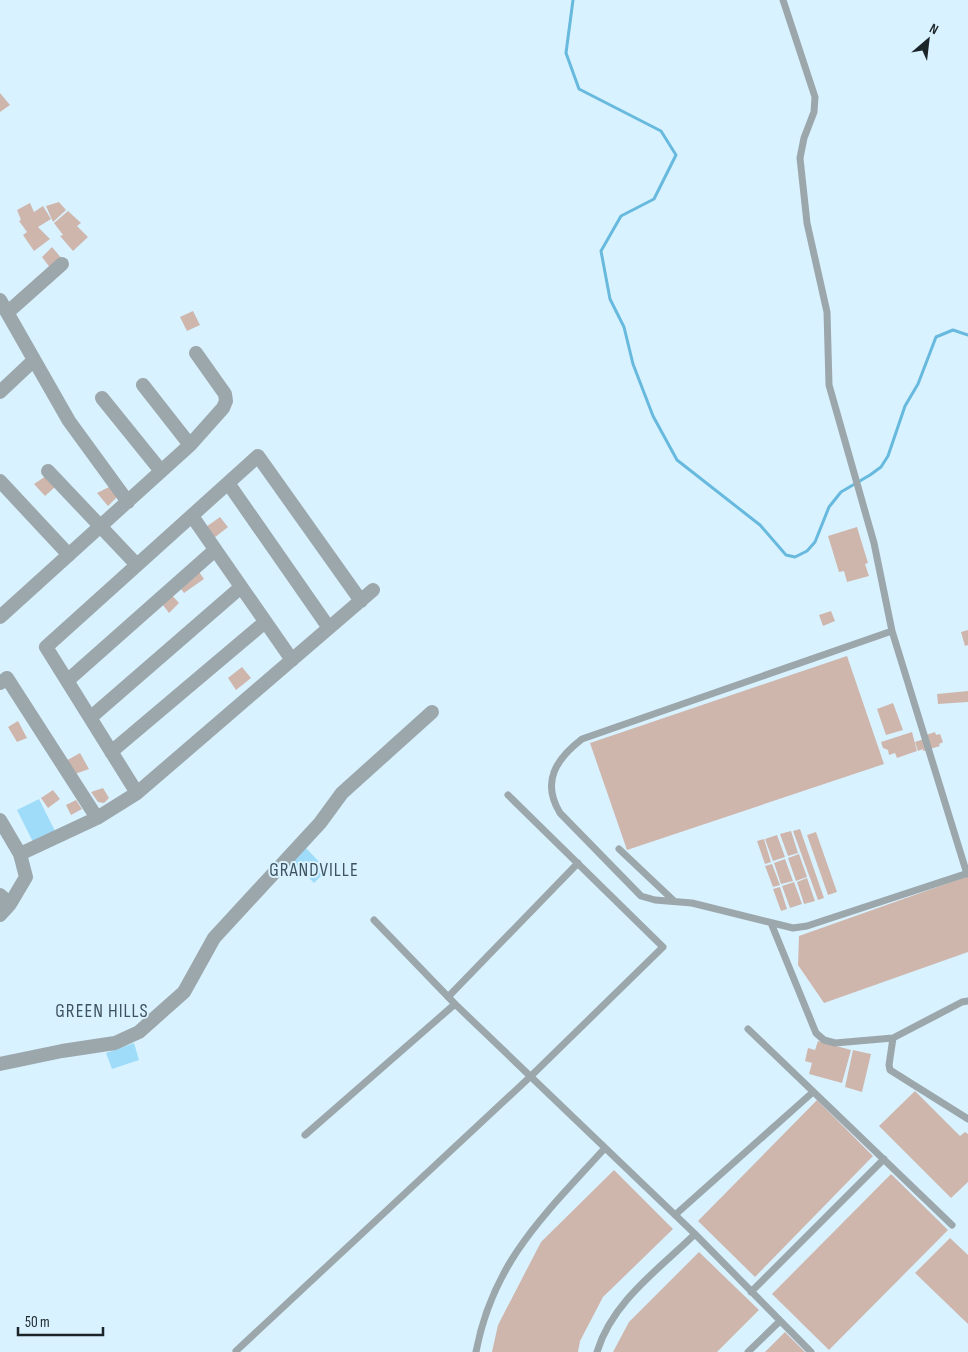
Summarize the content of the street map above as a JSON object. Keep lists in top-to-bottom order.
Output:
{
  "districts": ["GRANDVILLE", "GREEN HILLS"],
  "scale_bar": "50 m",
  "north": "top right"
}
